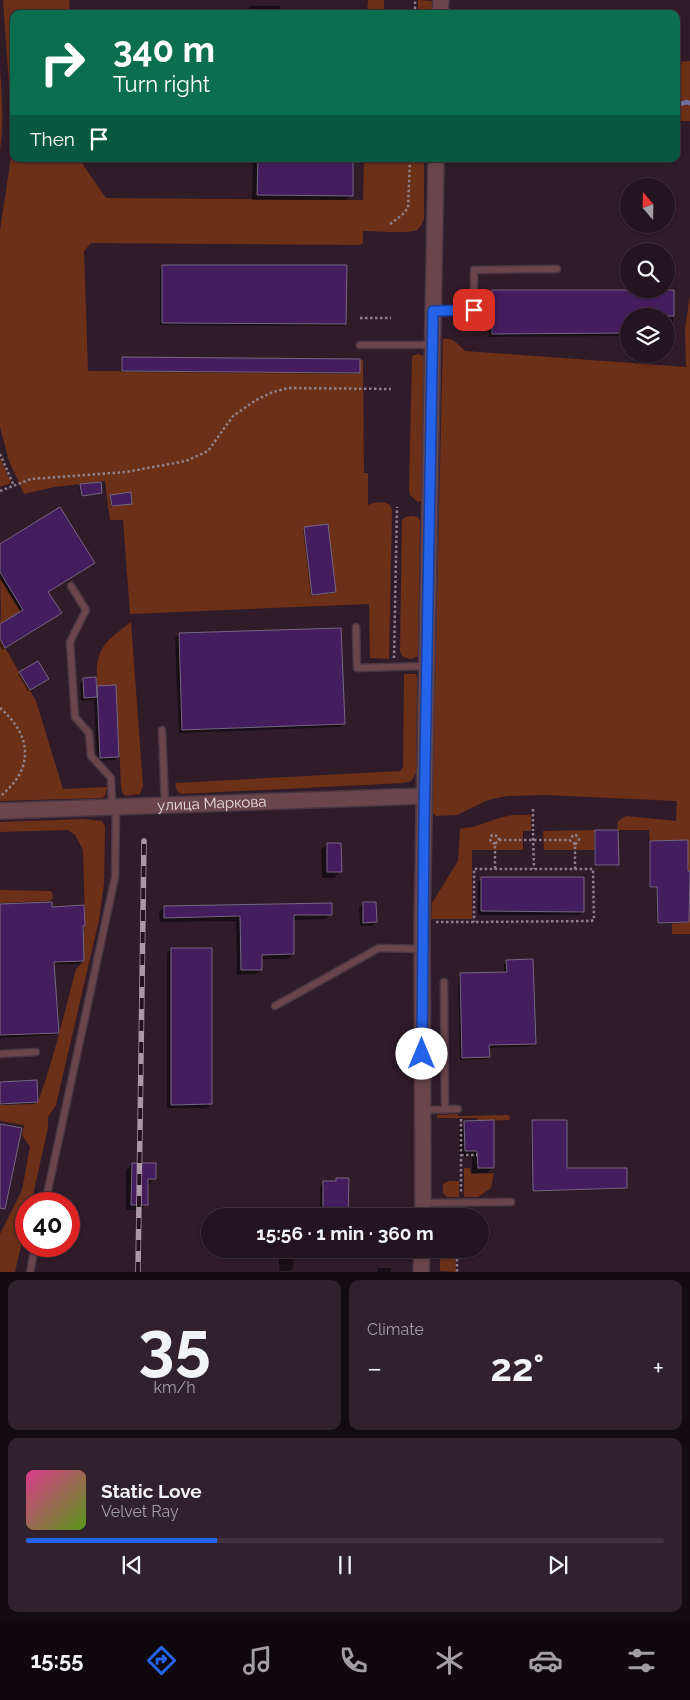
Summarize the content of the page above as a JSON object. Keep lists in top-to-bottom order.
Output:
{
  "streets": {
    "street": ["улица Маркова"]
  },
  "north": "top",
  "page": {
    "turn": ["340 m", "Turn right"],
    "then": "Then",
    "limit": "40",
    "trip": "15:56 · 1 min · 360 m",
    "tile": [
      ["35", "km/h"],
      "Climate"
    ],
    "heat": ["−", "22°", "+"],
    "song": ["Static Love", "Velvet Ray"],
    "tabs": "15:55"
  }
}
